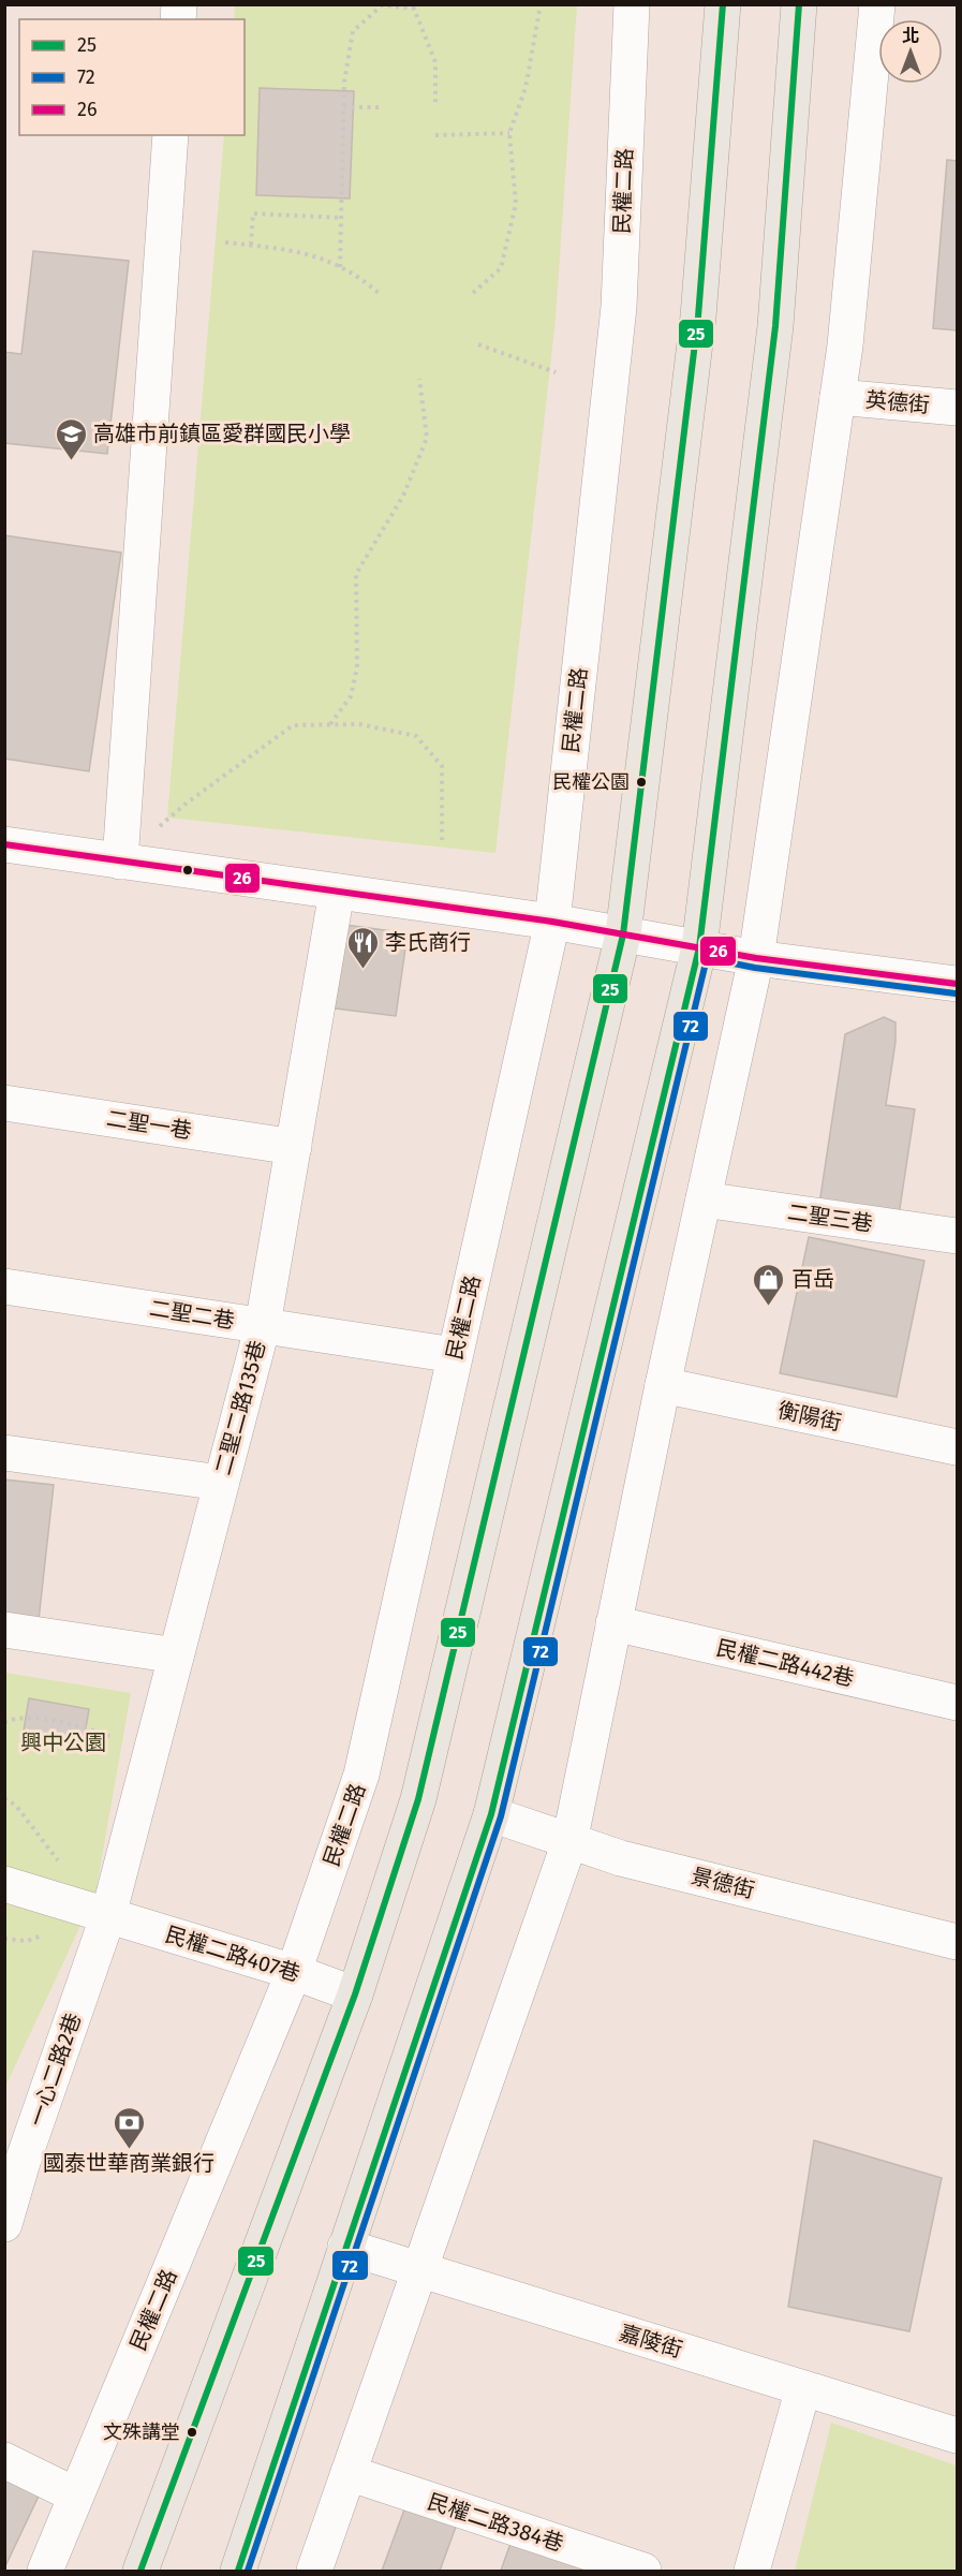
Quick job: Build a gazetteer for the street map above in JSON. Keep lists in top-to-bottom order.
{
  "streets": {
    "street": [
      "民權二路",
      "英德街",
      "二聖一巷",
      "二聖三巷",
      "二聖二巷",
      "二聖二路135巷",
      "衡陽街",
      "民權二路442巷",
      "景德街",
      "民權二路407巷",
      "一心二路2巷",
      "嘉陵街",
      "民權二路384巷"
    ]
  },
  "crossings": [
    ["民權二路", "二聖二巷"],
    ["民權二路", "民權二路407巷"],
    ["二聖一巷", "二聖二路135巷"],
    ["二聖二巷", "二聖二路135巷"],
    ["二聖二路135巷", "民權二路407巷"],
    ["二聖二路135巷", "一心二路2巷"],
    ["民權二路407巷", "一心二路2巷"]
  ],
  "parks": ["興中公園"],
  "places": {
    "school or university": ["高雄市前鎮區愛群國民小學"],
    "other": ["民權公園", "文殊講堂"],
    "restaurant": ["李氏商行"],
    "shop": ["百岳"],
    "bank": ["國泰世華商業銀行"]
  },
  "lines": ["transit line 25", "transit line 26", "transit line 72"],
  "legend": ["25", "72", "26"],
  "north": "top"
}
